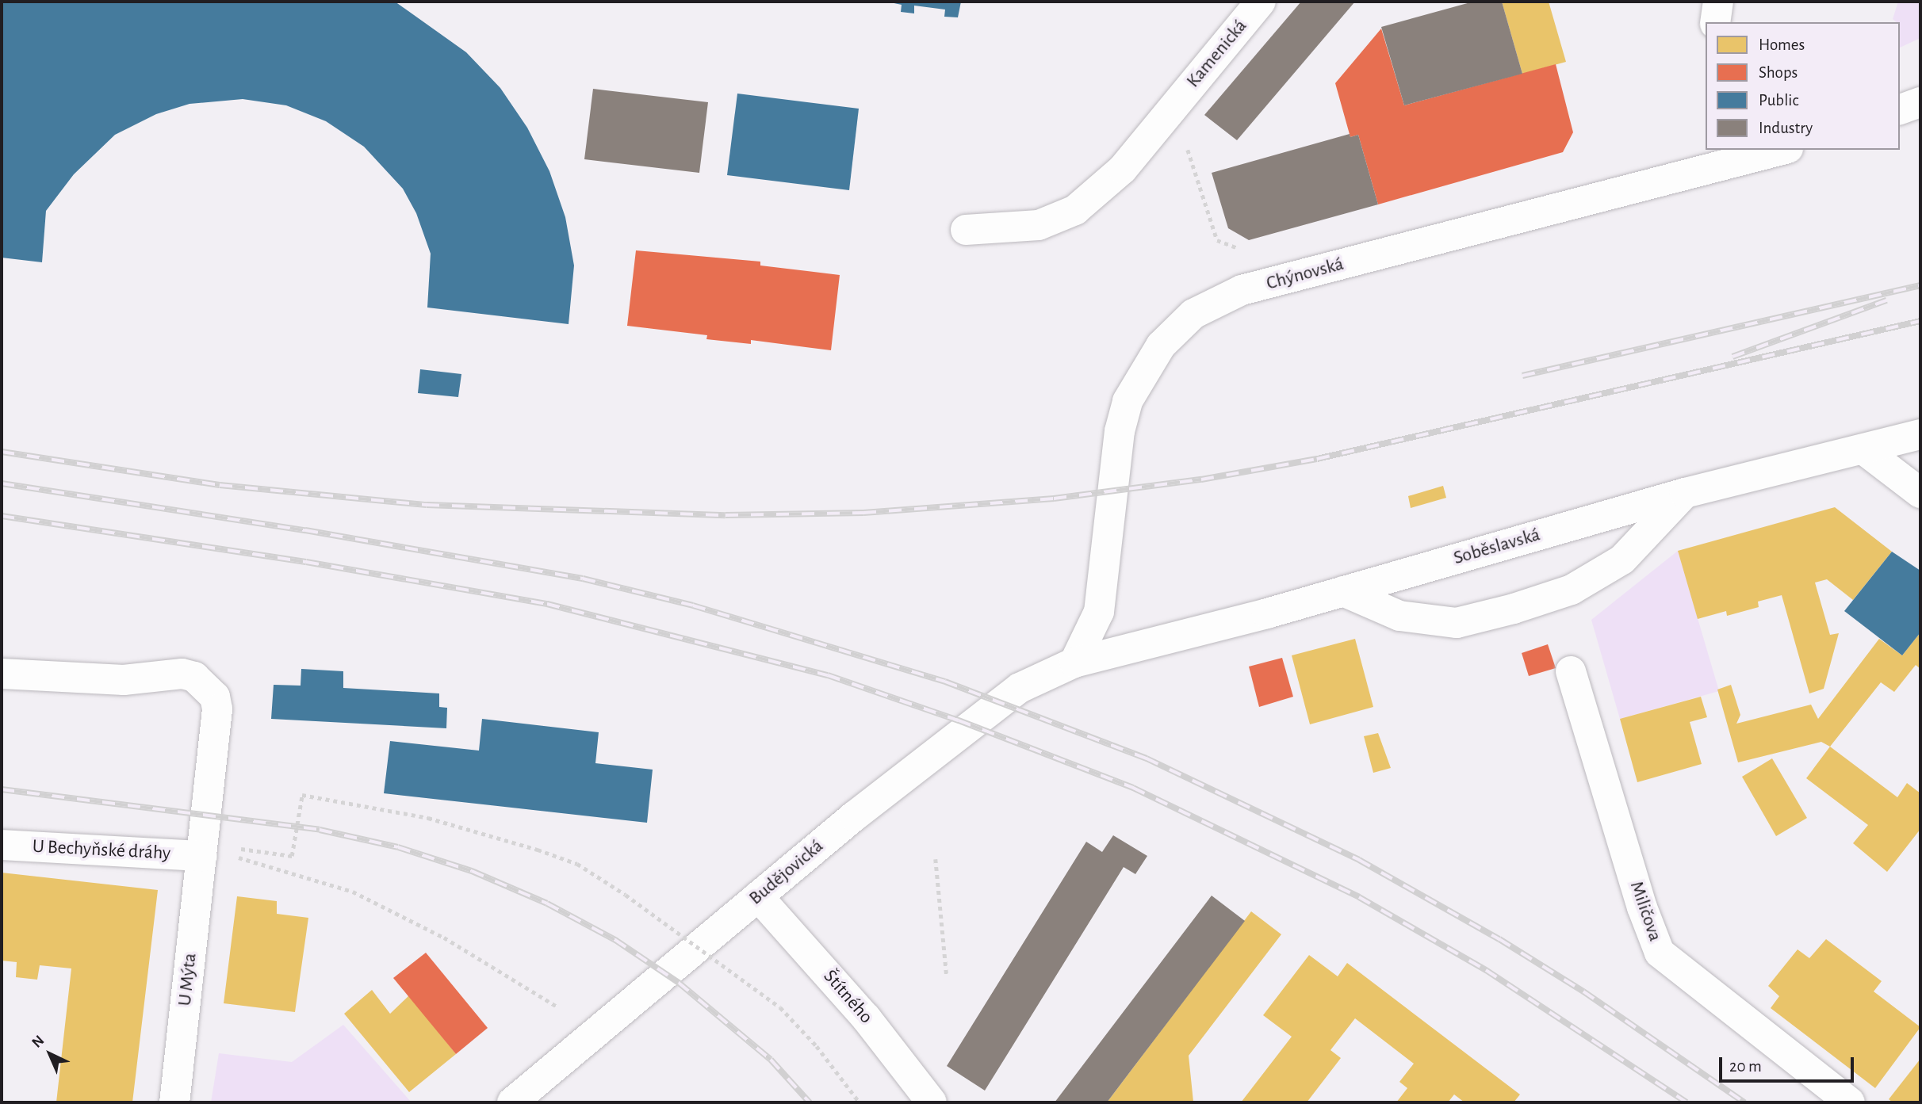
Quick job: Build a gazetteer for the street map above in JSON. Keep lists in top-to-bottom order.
{
  "streets": {
    "main road": [
      "Kamenická",
      "Chýnovská",
      "Soběslavská",
      "U Bechyňské dráhy",
      "Budějovická",
      "Miličova",
      "U Mýta",
      "Štítného"
    ]
  },
  "crossings": [
    ["Chýnovská", "Soběslavská"],
    ["Chýnovská", "Budějovická"],
    ["Soběslavská", "Budějovická"],
    ["U Bechyňské dráhy", "U Mýta"],
    ["Budějovická", "Štítného"]
  ],
  "legend": [
    "Homes",
    "Shops",
    "Public",
    "Industry"
  ],
  "scale_bar": "20 m",
  "north": "top left"
}
